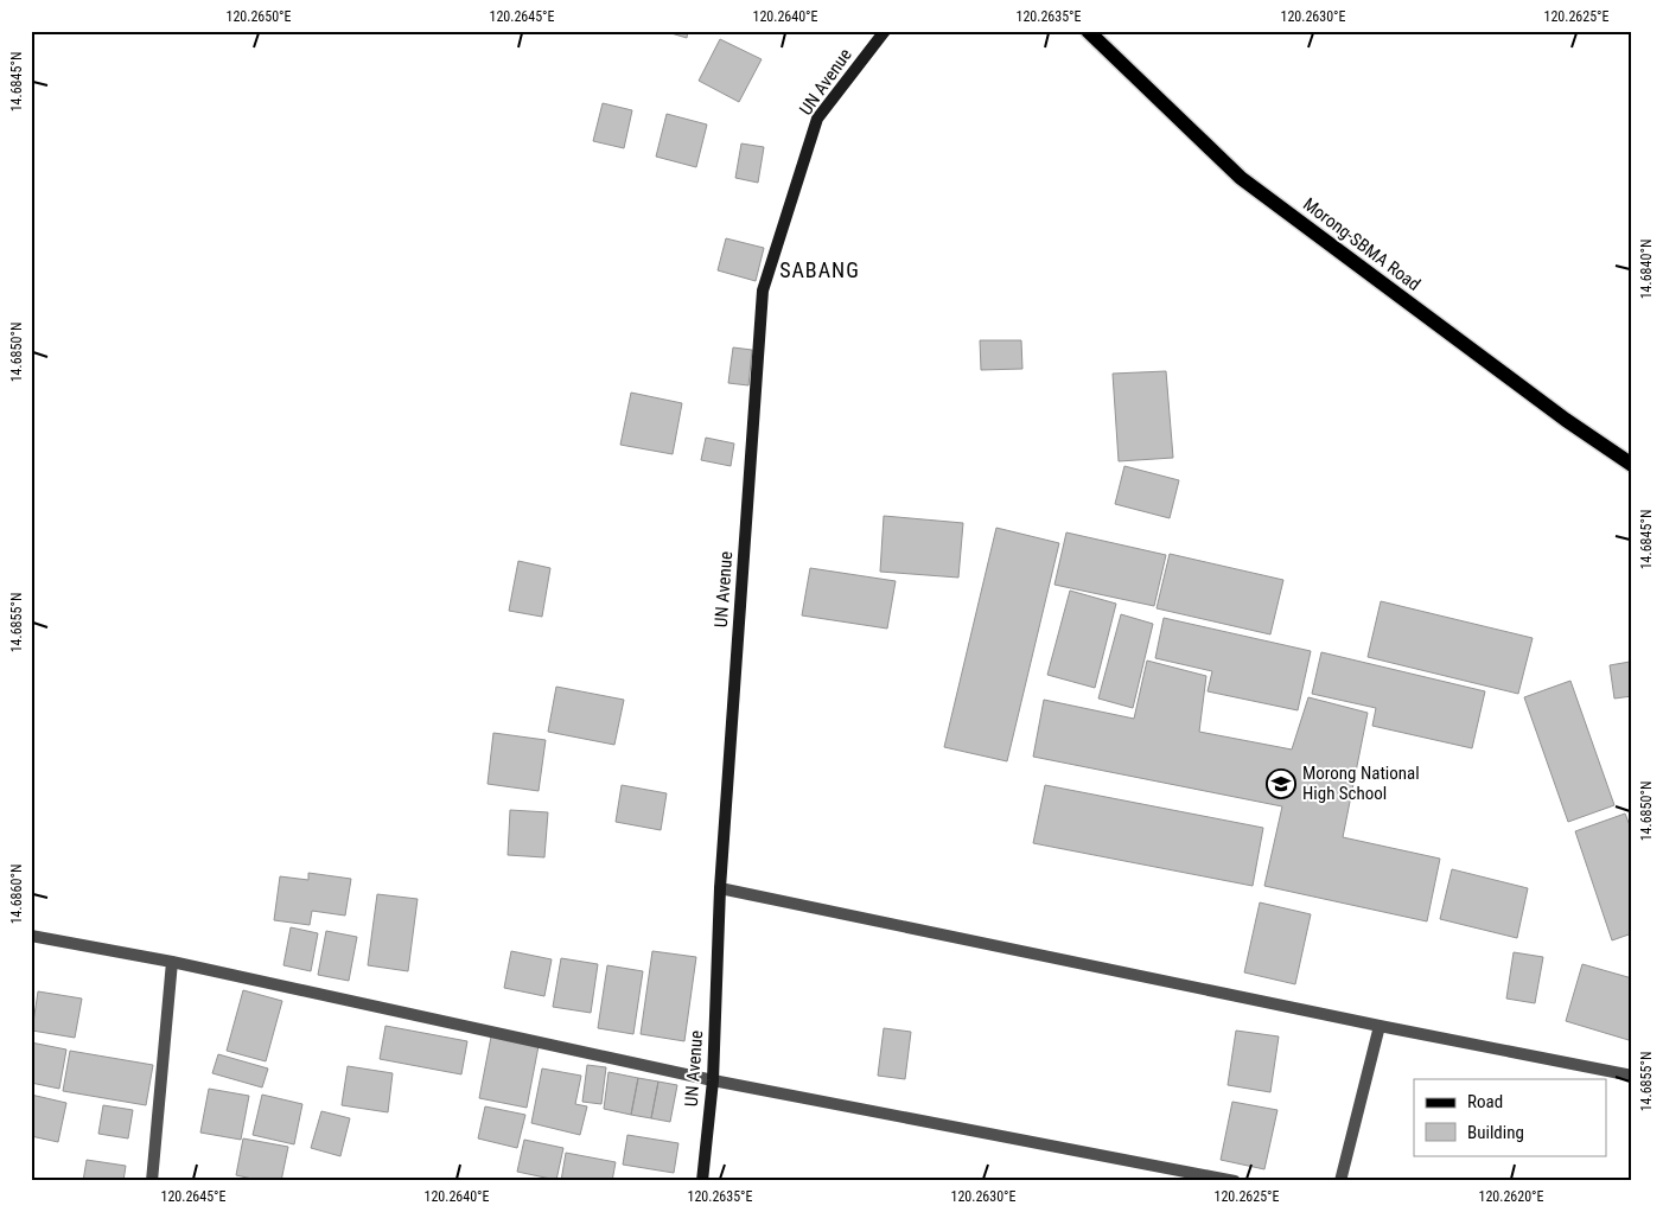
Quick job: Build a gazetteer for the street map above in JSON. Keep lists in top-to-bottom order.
{
  "streets": {
    "main road": ["UN Avenue", "Morong-SBMA Road"]
  },
  "districts": ["SABANG"],
  "places": {
    "school or university": ["Morong National High School"]
  },
  "legend": ["Road", "Building"],
  "coordinates": [
    "120.2650°E",
    "120.2645°E",
    "120.2640°E",
    "120.2635°E",
    "120.2630°E",
    "120.2625°E",
    "14.6845°N",
    "14.6840°N",
    "14.6850°N",
    "14.6855°N",
    "14.6860°N",
    "120.2620°E"
  ]
}
